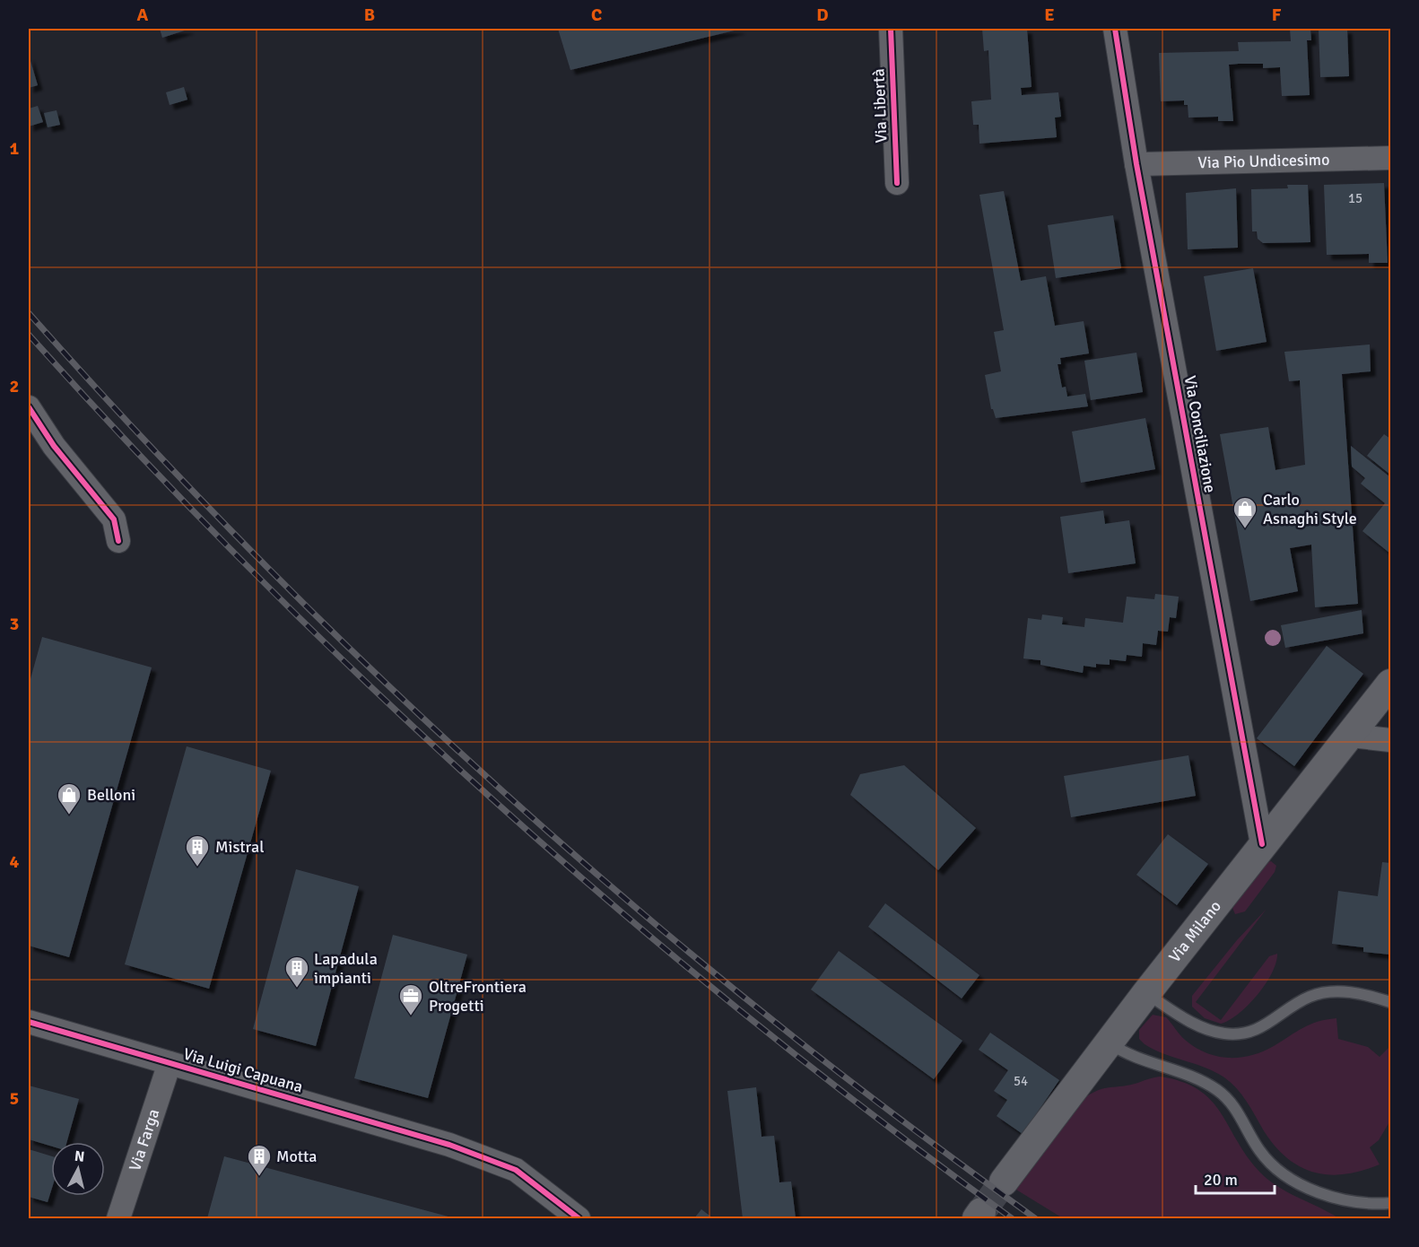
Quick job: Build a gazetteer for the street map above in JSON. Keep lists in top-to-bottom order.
{
  "streets": {
    "street": [
      "Via Libertà",
      "Via Pio Undicesimo",
      "Via Conciliazione",
      "Via Milano",
      "Via Luigi Capuana",
      "Via Farga"
    ]
  },
  "crossings": [
    ["Via Pio Undicesimo", "Via Conciliazione"],
    ["Via Conciliazione", "Via Milano"],
    ["Via Luigi Capuana", "Via Farga"]
  ],
  "places": {
    "shop": ["Carlo Asnaghi Style", "Belloni"],
    "building": ["Mistral", "Lapadula impianti", "Motta"],
    "office": ["OltreFrontiera Progetti"]
  },
  "house_numbers": ["15", "54"],
  "scale_bar": "20 m",
  "north": "top",
  "grid": {
    "columns": [
      "A",
      "B",
      "C",
      "D",
      "E",
      "F"
    ],
    "rows": [
      "1",
      "2",
      "3",
      "4",
      "5"
    ]
  }
}
